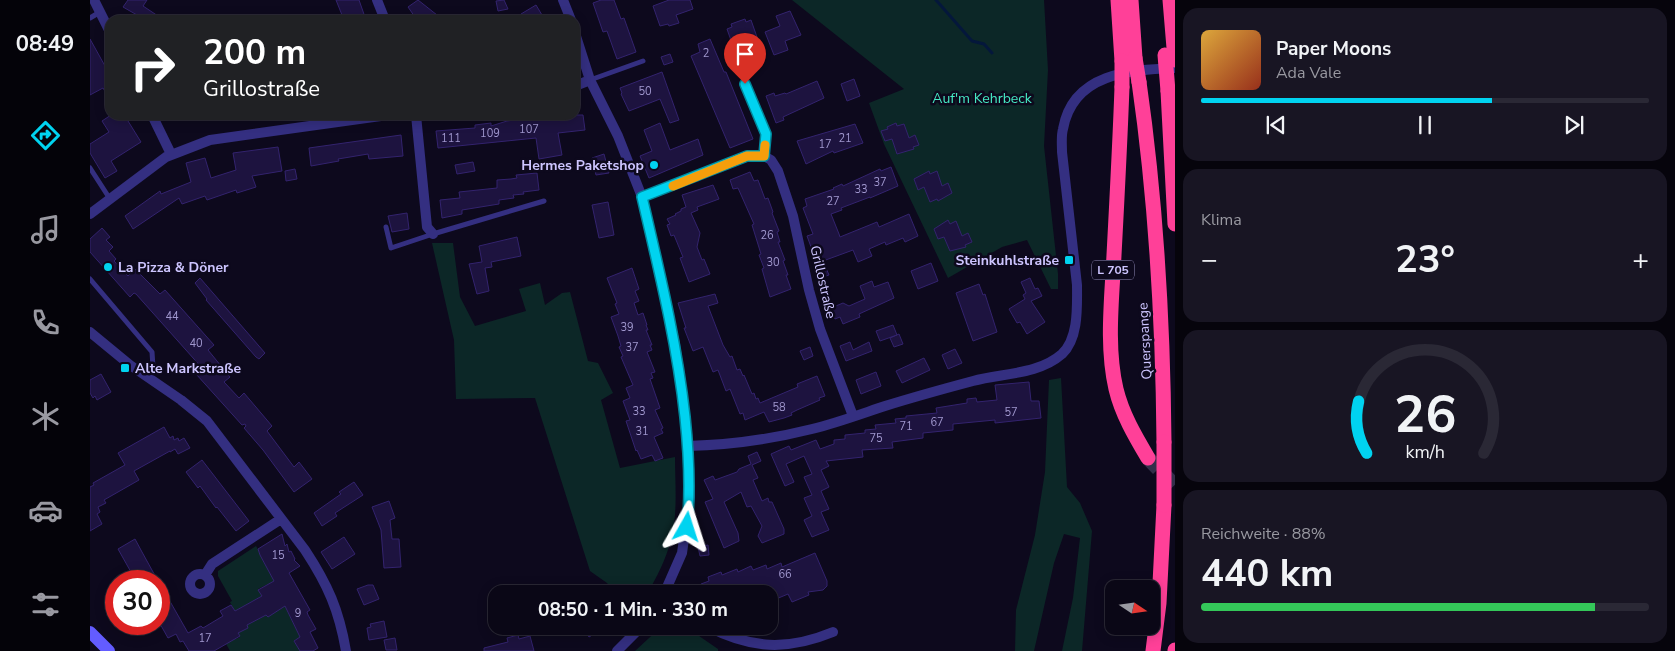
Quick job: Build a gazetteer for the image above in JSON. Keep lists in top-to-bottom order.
{
  "streets": {
    "highway": ["L 705", "Querspange"],
    "street": ["Grillostraße"]
  },
  "crossings": [
    ["L 705", "Querspange"]
  ],
  "parks": ["Auf'm Kehrbeck"],
  "places": {
    "other": ["Hermes Paketshop", "La Pizza & Döner"],
    "transit": ["Steinkuhlstraße", "Alte Markstraße"]
  },
  "house_numbers": [
    "2",
    "50",
    "107",
    "109",
    "111",
    "21",
    "17",
    "37",
    "33",
    "27",
    "26",
    "30",
    "44",
    "39",
    "40",
    "37",
    "58",
    "33",
    "57",
    "67",
    "71",
    "31",
    "75",
    "15",
    "66",
    "9",
    "17"
  ],
  "north": "right",
  "page": {
    "tabs": "08:49",
    "turn": ["200 m", "Grillostraße"],
    "song": ["Paper Moons", "Ada Vale"],
    "tile": [
      "Klima",
      ["Reichweite · 88%", "440 km"]
    ],
    "heat": ["−", "23°", "+"],
    "limit": "30",
    "trip": "08:50 · 1 Min. · 330 m",
    "gauge": ["26", "km/h"]
  }
}
